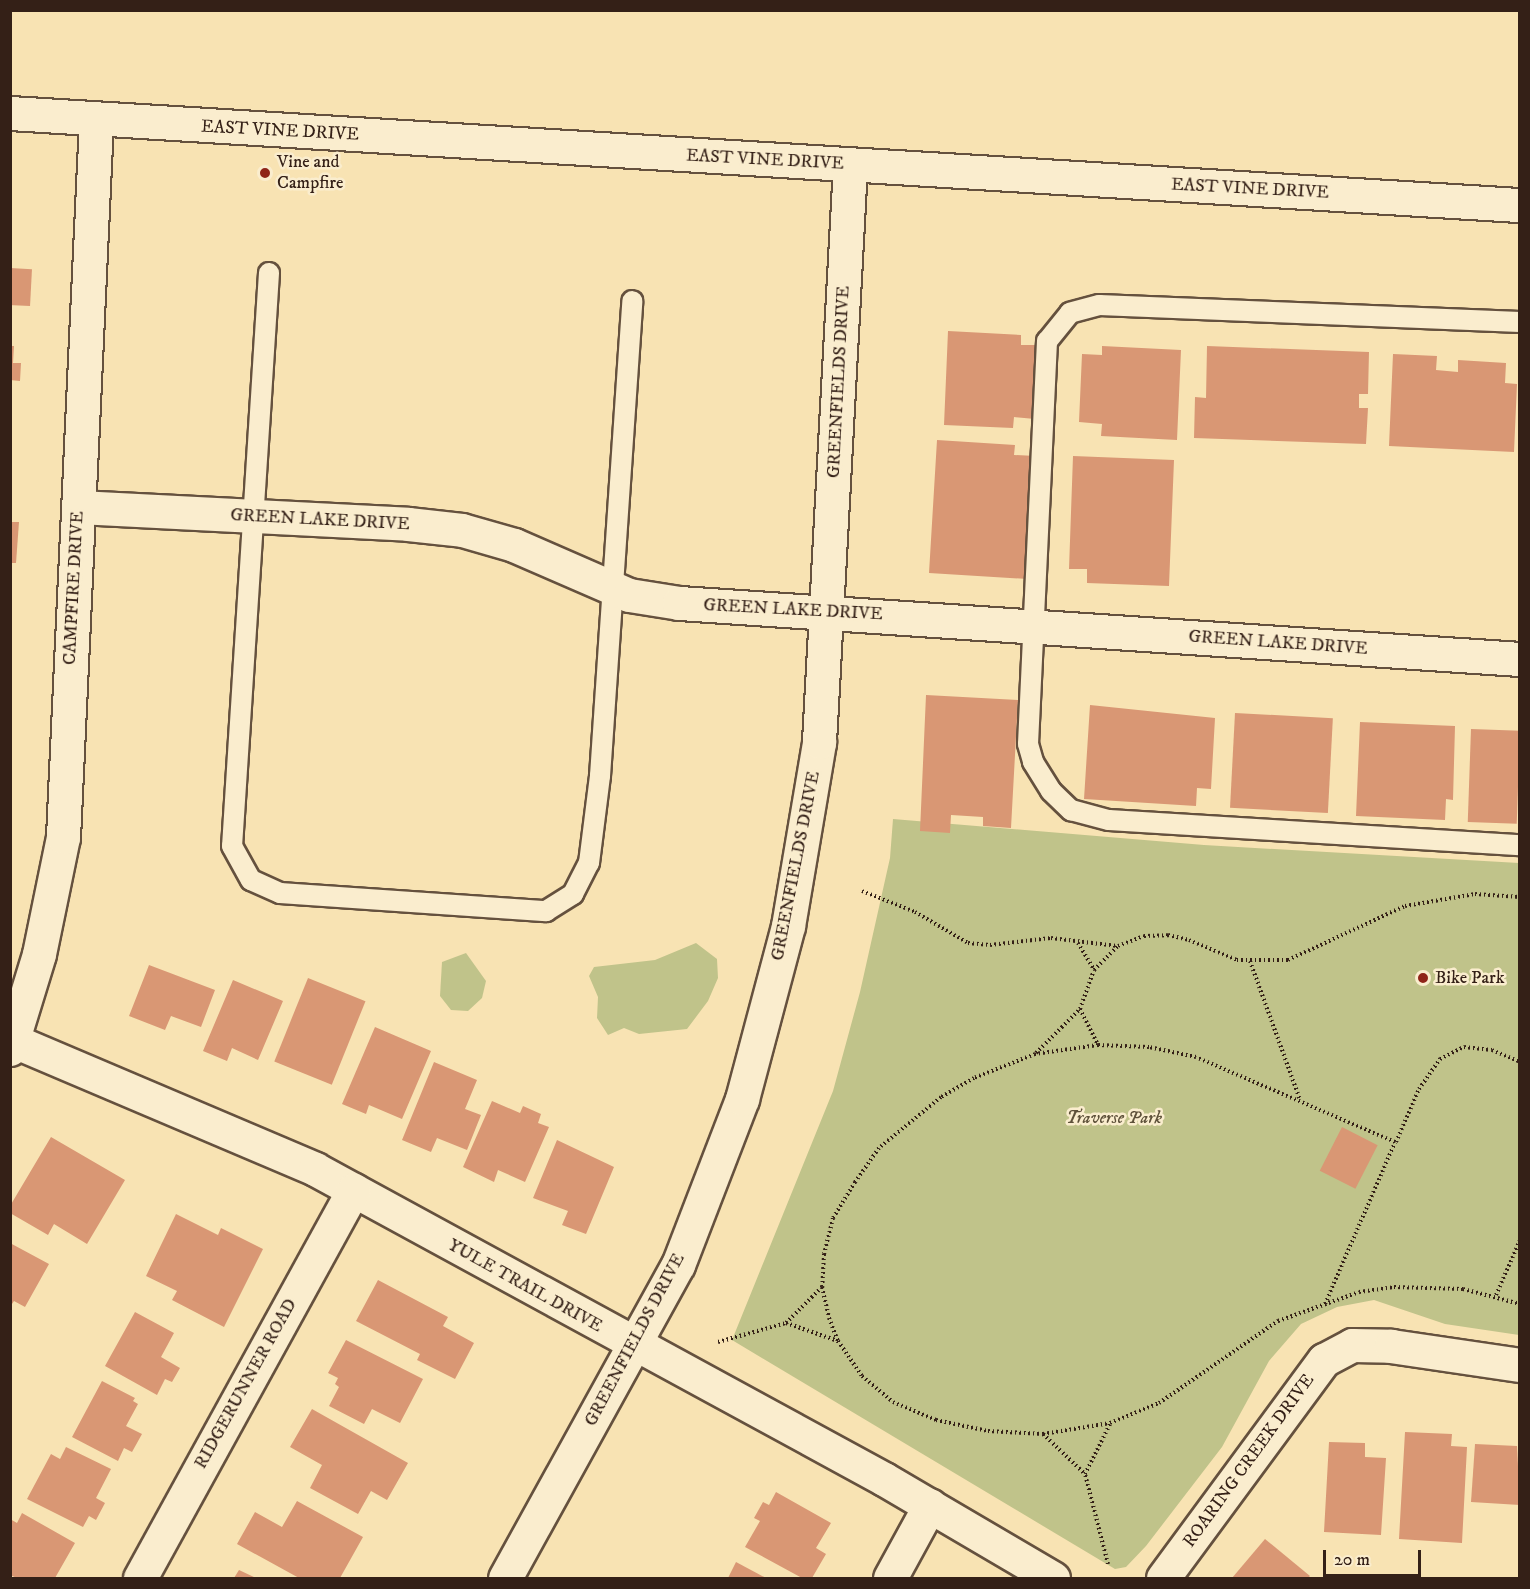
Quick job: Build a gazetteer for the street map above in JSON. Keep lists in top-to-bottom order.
{
  "streets": {
    "street": [
      "EAST VINE DRIVE",
      "GREENFIELDS DRIVE",
      "GREEN LAKE DRIVE",
      "CAMPFIRE DRIVE",
      "YULE TRAIL DRIVE",
      "RIDGERUNNER ROAD",
      "ROARING CREEK DRIVE"
    ]
  },
  "crossings": [
    ["EAST VINE DRIVE", "GREENFIELDS DRIVE"],
    ["EAST VINE DRIVE", "CAMPFIRE DRIVE"],
    ["GREENFIELDS DRIVE", "GREEN LAKE DRIVE"],
    ["GREENFIELDS DRIVE", "YULE TRAIL DRIVE"],
    ["GREEN LAKE DRIVE", "CAMPFIRE DRIVE"],
    ["CAMPFIRE DRIVE", "YULE TRAIL DRIVE"],
    ["YULE TRAIL DRIVE", "RIDGERUNNER ROAD"]
  ],
  "parks": ["Traverse Park"],
  "places": ["Vine and Campfire", "Bike Park"],
  "scale_bar": "20 m"
}
